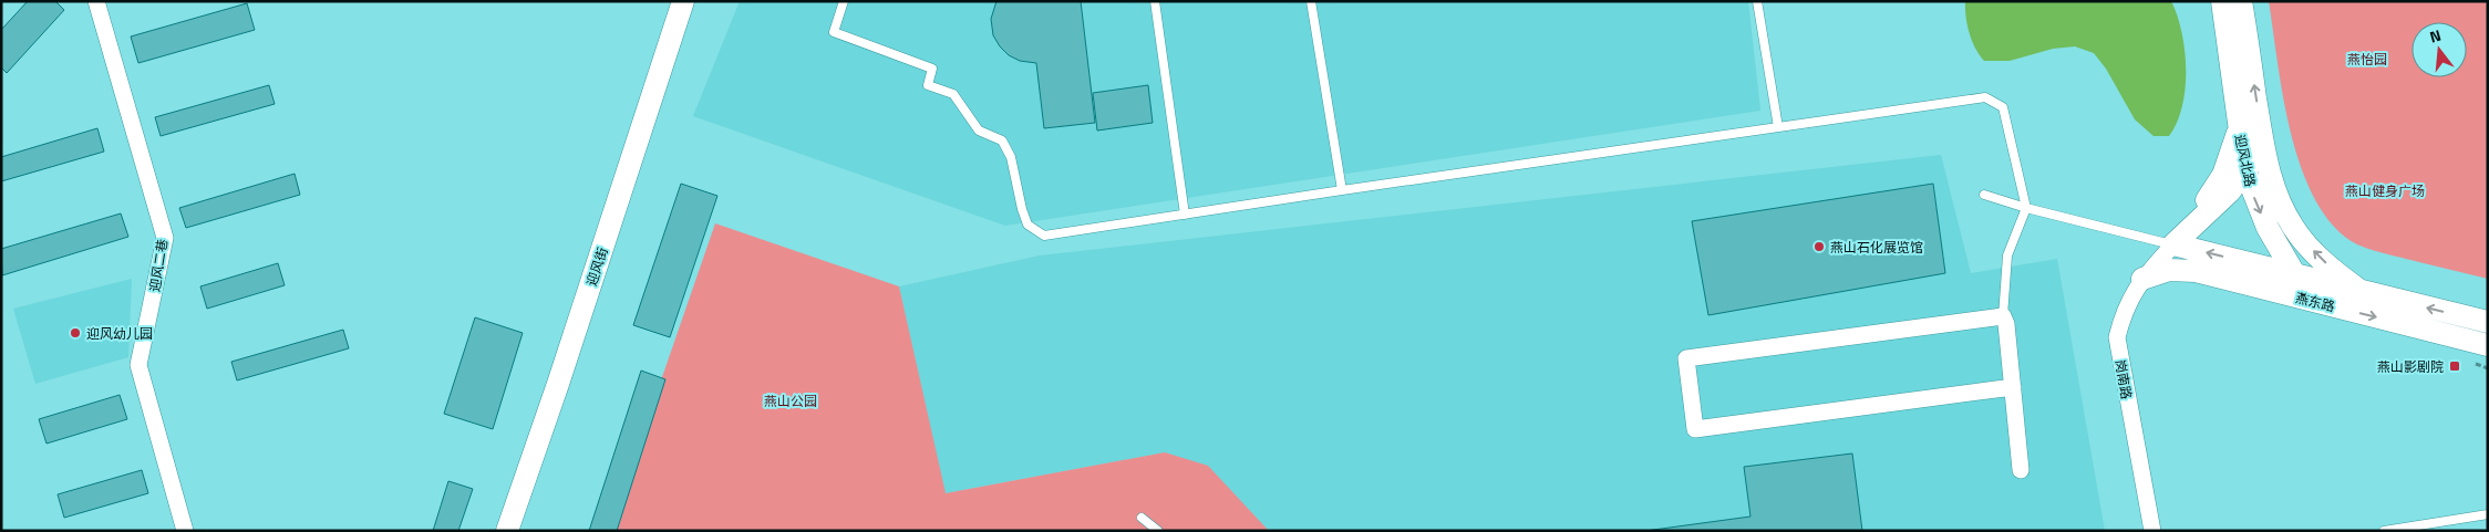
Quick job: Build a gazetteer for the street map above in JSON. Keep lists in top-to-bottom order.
{
  "streets": {
    "street": [
      "迎风北路",
      "迎风二巷",
      "迎风街",
      "燕东路",
      "岗南路"
    ]
  },
  "crossings": [
    ["迎风北路", "燕东路"],
    ["燕东路", "岗南路"]
  ],
  "parks": ["燕怡园", "燕山健身广场", "燕山公园"],
  "places": {
    "other": ["燕山石化展览馆", "迎风幼儿园"],
    "transit": ["燕山影剧院"]
  },
  "north": "top"
}
